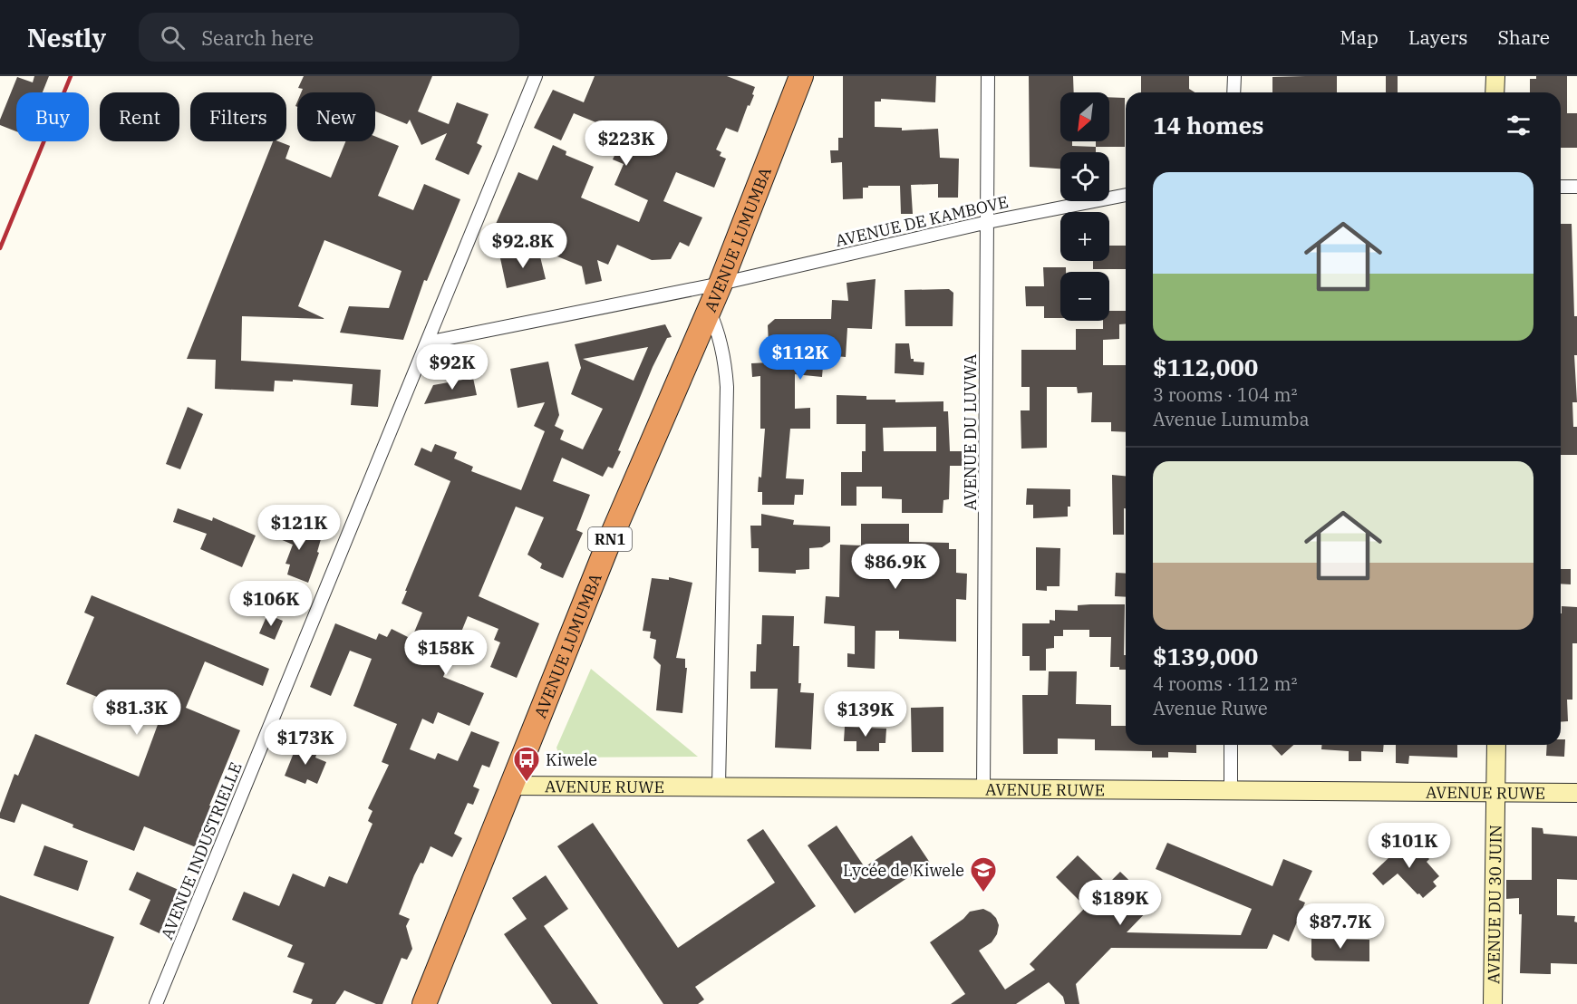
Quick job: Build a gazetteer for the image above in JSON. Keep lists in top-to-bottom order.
{
  "streets": {
    "highway": ["AVENUE LUMUMBA", "RN1"],
    "street": [
      "AVENUE DE KAMBOVE",
      "AVENUE DU LUVWA",
      "AVENUE RUWE",
      "AVENUE INDUSTRIELLE",
      "AVENUE DU 30 JUIN"
    ]
  },
  "crossings": [
    ["AVENUE DE KAMBOVE", "AVENUE LUMUMBA"],
    ["AVENUE DE KAMBOVE", "AVENUE DU LUVWA"],
    ["AVENUE DE KAMBOVE", "AVENUE INDUSTRIELLE"],
    ["AVENUE LUMUMBA", "AVENUE RUWE"],
    ["AVENUE DU LUVWA", "AVENUE RUWE"],
    ["AVENUE RUWE", "AVENUE DU 30 JUIN"]
  ],
  "places": {
    "bus stop": ["Kiwele"],
    "school or university": ["Lycée de Kiwele"]
  },
  "north": "bottom left",
  "page": {
    "header": "Nestly",
    "search": "Search here",
    "nav": ["Map", "Layers", "Share"],
    "map_buttons": ["+", "−"],
    "chip": [
      "Buy",
      "Rent",
      "Filters",
      "New"
    ],
    "heading": "14 homes",
    "price": [
      "$223K",
      "$92.8K",
      "$112K",
      "$92K",
      "$121K",
      "$86.9K",
      "$106K",
      "$158K",
      "$81.3K",
      "$139K",
      "$173K",
      "$101K",
      "$189K",
      "$87.7K"
    ],
    "list": [
      {
        "name": "$112,000",
        "note": "3 rooms · 104 m² · Avenue Lumumba"
      },
      {
        "name": "$139,000",
        "note": "4 rooms · 112 m² · Avenue Ruwe"
      }
    ]
  }
}
